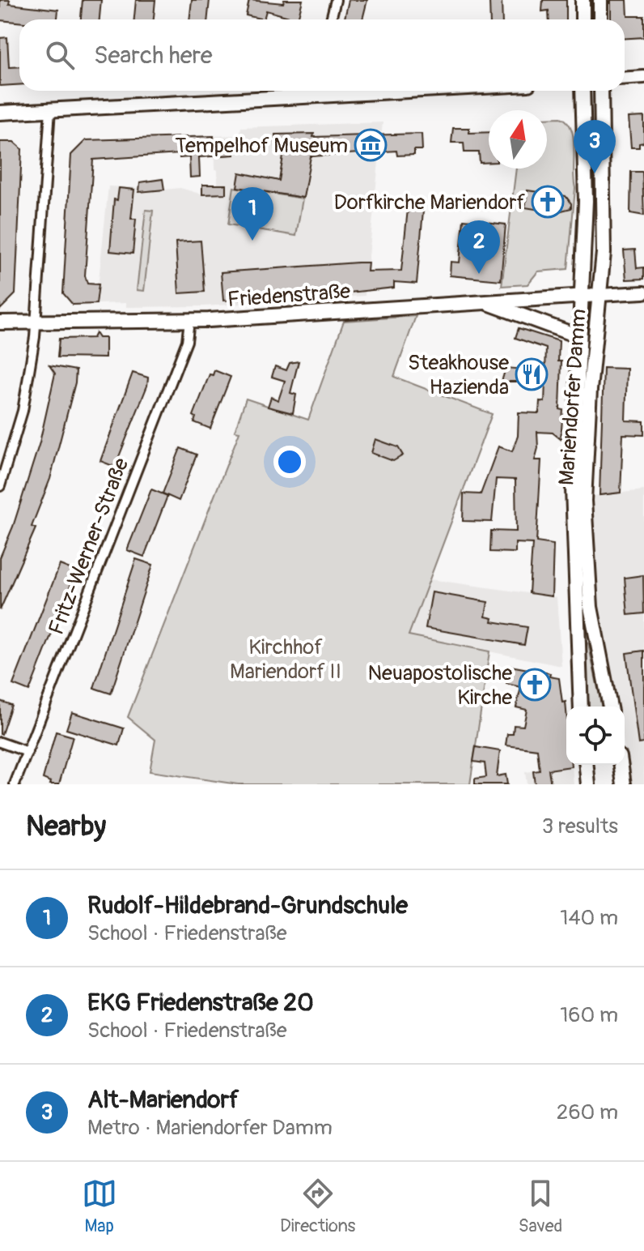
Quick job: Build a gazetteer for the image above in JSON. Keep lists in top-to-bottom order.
{
  "streets": {
    "main road": ["Friedenstraße", "Mariendorfer Damm"],
    "street": ["Fritz-Werner-Straße"]
  },
  "crossings": [
    ["Friedenstraße", "Mariendorfer Damm"],
    ["Friedenstraße", "Fritz-Werner-Straße"]
  ],
  "parks": ["Kirchhof Mariendorf II"],
  "places": {
    "museum": ["Tempelhof Museum"],
    "church": ["Dorfkirche Mariendorf", "Neuapostolische Kirche"],
    "restaurant": ["Steakhouse Hazienda"]
  },
  "north": "top",
  "page": {
    "search": "Search here",
    "pins": ["3", "1", "2"],
    "heading": ["Nearby", "3 results"],
    "list": [
      {
        "mark": "1",
        "name": "Rudolf-Hildebrand-Grundschule",
        "note": "School · Friedenstraße",
        "value": "140 m"
      },
      {
        "mark": "2",
        "name": "EKG Friedenstraße 20",
        "note": "School · Friedenstraße",
        "value": "160 m"
      },
      {
        "mark": "3",
        "name": "Alt-Mariendorf",
        "note": "Metro · Mariendorfer Damm",
        "value": "260 m"
      }
    ],
    "nav": ["Map", "Directions", "Saved"]
  }
}
